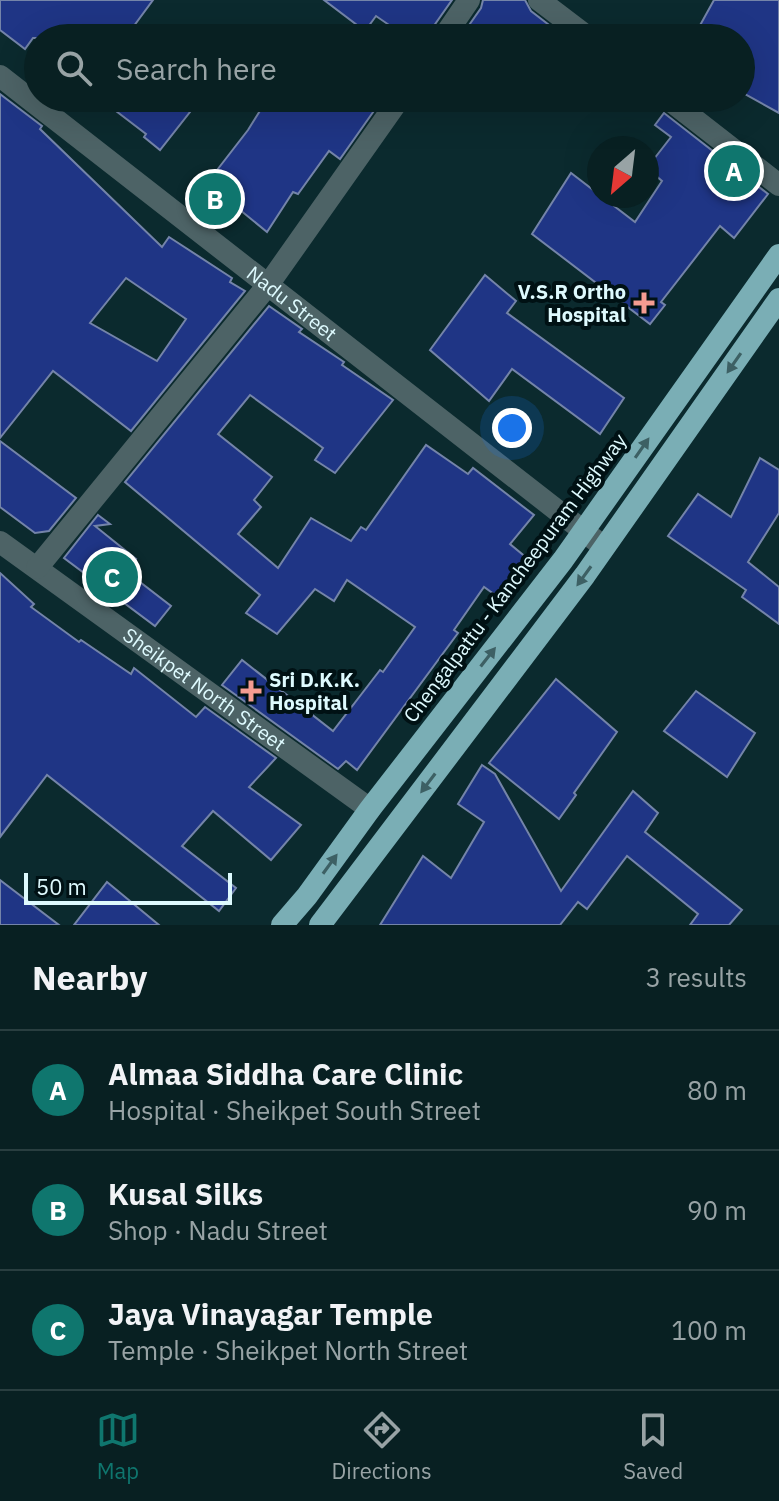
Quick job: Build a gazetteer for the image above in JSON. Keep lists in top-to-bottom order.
{
  "streets": {
    "highway": ["Chengalpattu - Kancheepuram Highway"],
    "street": ["Nadu Street", "Sheikpet North Street"]
  },
  "crossings": [
    ["Nadu Street", "Chengalpattu - Kancheepuram Highway"],
    ["Chengalpattu - Kancheepuram Highway", "Sheikpet North Street"]
  ],
  "places": {
    "health": ["V.S.R Ortho Hospital", "Sri D.K.K. Hospital"]
  },
  "scale_bar": "50 m",
  "north": "bottom left",
  "page": {
    "search": "Search here",
    "pins": ["A", "B", "C"],
    "scale": "50 m",
    "heading": ["Nearby", "3 results"],
    "list": [
      {
        "mark": "A",
        "name": "Almaa Siddha Care Clinic",
        "note": "Hospital · Sheikpet South Street",
        "value": "80 m"
      },
      {
        "mark": "B",
        "name": "Kusal Silks",
        "note": "Shop · Nadu Street",
        "value": "90 m"
      },
      {
        "mark": "C",
        "name": "Jaya Vinayagar Temple",
        "note": "Temple · Sheikpet North Street",
        "value": "100 m"
      }
    ],
    "nav": ["Map", "Directions", "Saved"]
  }
}
